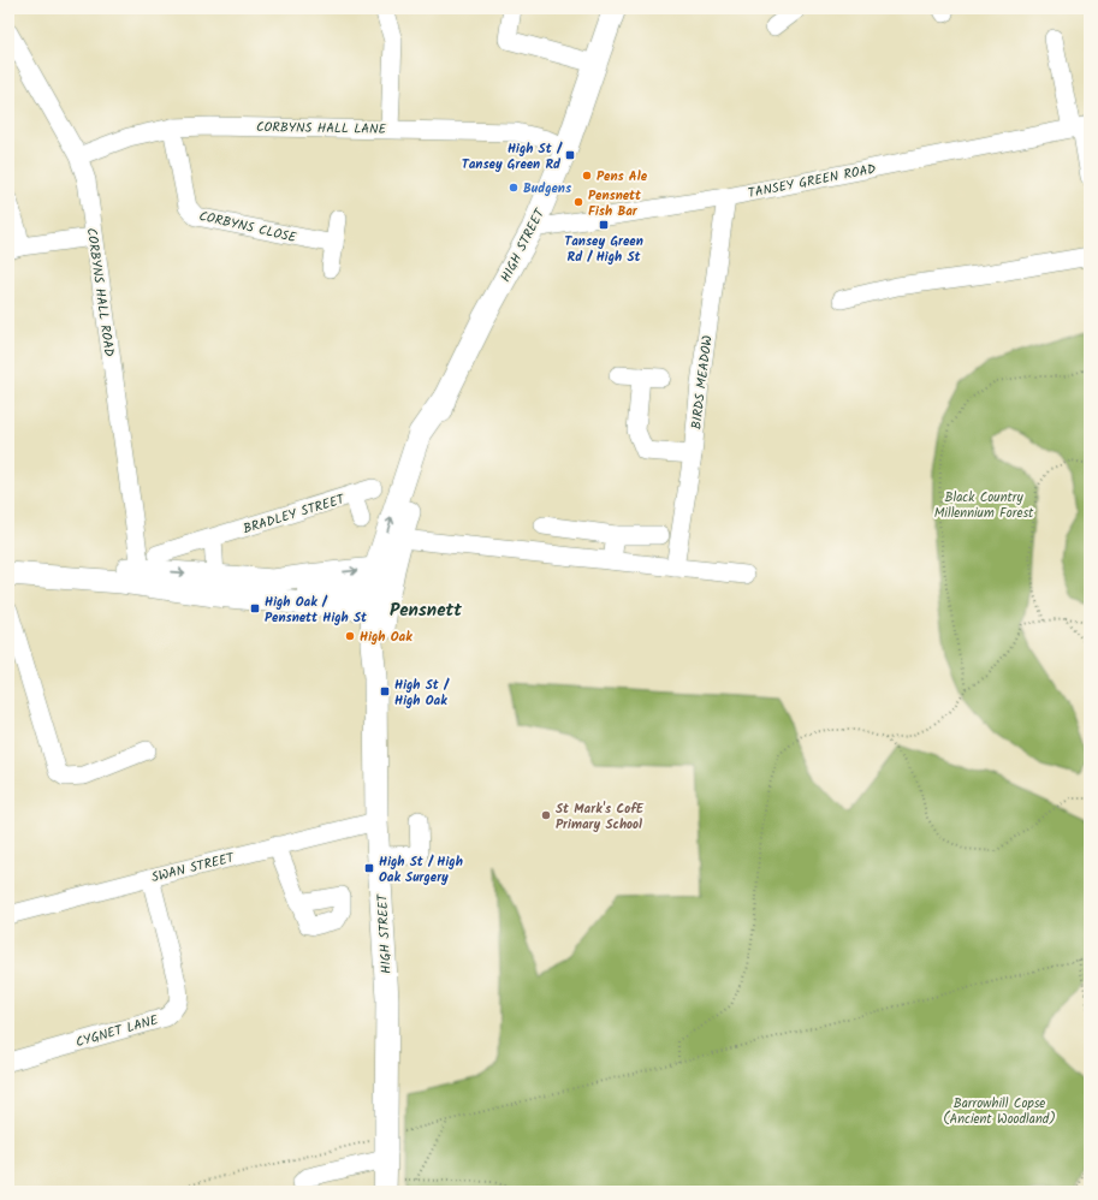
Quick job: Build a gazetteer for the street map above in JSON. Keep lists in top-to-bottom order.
{
  "streets": {
    "main road": ["HIGH STREET"],
    "street": [
      "CORBYNS HALL LANE",
      "TANSEY GREEN ROAD",
      "CORBYNS CLOSE",
      "CORBYNS HALL ROAD",
      "BIRDS MEADOW",
      "BRADLEY STREET",
      "SWAN STREET",
      "CYGNET LANE"
    ]
  },
  "crossings": [
    ["CORBYNS HALL LANE", "CORBYNS CLOSE"],
    ["CORBYNS HALL LANE", "HIGH STREET"],
    ["CORBYNS HALL LANE", "CORBYNS HALL ROAD"],
    ["TANSEY GREEN ROAD", "HIGH STREET"],
    ["TANSEY GREEN ROAD", "BIRDS MEADOW"],
    ["HIGH STREET", "SWAN STREET"],
    ["SWAN STREET", "CYGNET LANE"]
  ],
  "districts": ["Pensnett"],
  "parks": ["Black Country Millennium Forest", "Barrowhill Copse (Ancient Woodland)"],
  "places": {
    "transit": [
      "High St / Tansey Green Rd",
      "Tansey Green Rd / High St",
      "High Oak / Pensnett High St",
      "High St / High Oak",
      "High St / High Oak Surgery"
    ],
    "other": [
      "Pens Ale",
      "Budgens",
      "Pensnett Fish Bar",
      "High Oak",
      "St Mark's CofE Primary School"
    ]
  }
}
